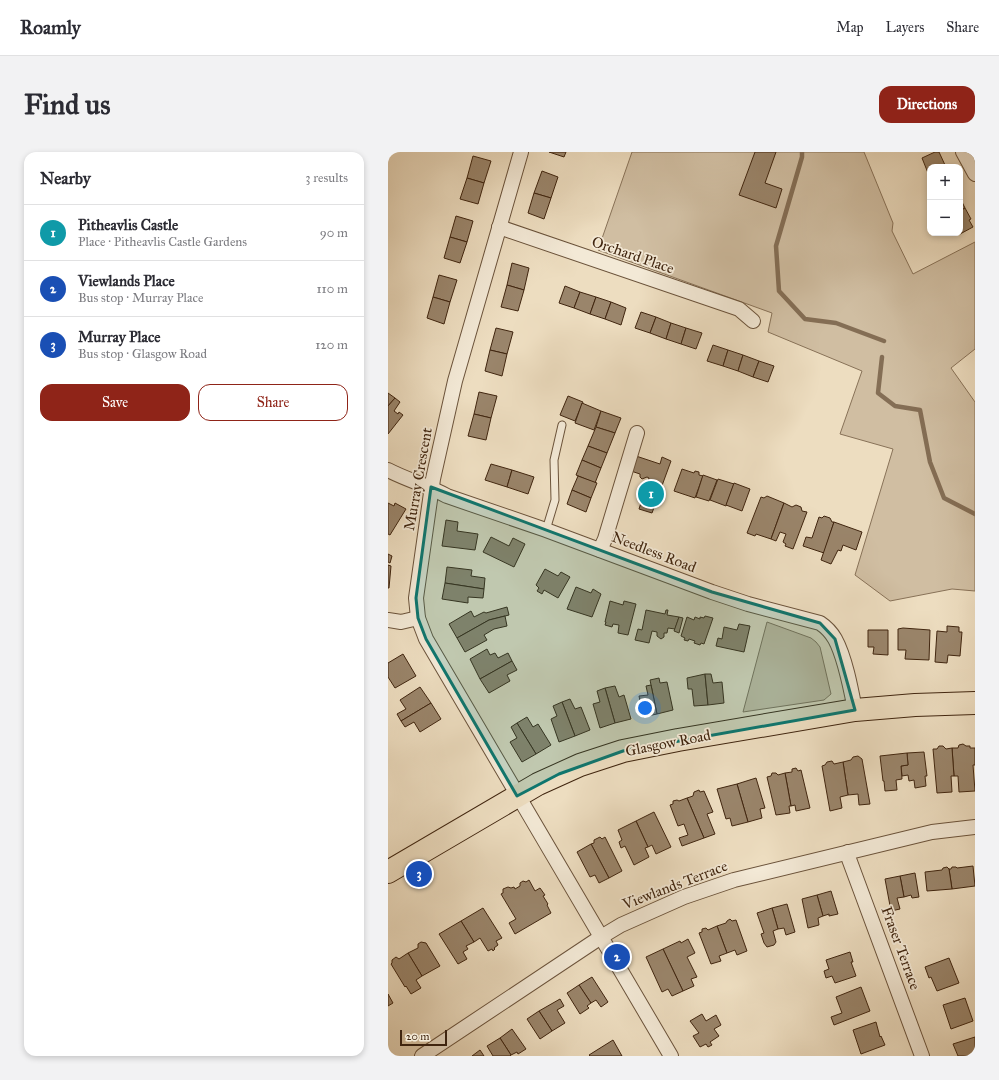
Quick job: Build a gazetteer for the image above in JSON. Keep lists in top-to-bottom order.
{
  "streets": {
    "main road": ["Glasgow Road"],
    "street": [
      "Orchard Place",
      "Murray Crescent",
      "Needless Road",
      "Viewlands Terrace",
      "Fraser Terrace"
    ]
  },
  "crossings": [
    ["Orchard Place", "Murray Crescent"],
    ["Murray Crescent", "Needless Road"],
    ["Murray Crescent", "Glasgow Road"],
    ["Murray Crescent", "Viewlands Terrace"],
    ["Needless Road", "Glasgow Road"],
    ["Viewlands Terrace", "Fraser Terrace"]
  ],
  "scale_bar": "20 m",
  "page": {
    "header": "Roamly",
    "nav": ["Map", "Layers", "Share"],
    "buttons": [
      "Directions",
      ["Save", "Share"]
    ],
    "title": "Find us",
    "heading": ["Nearby", "3 results"],
    "map_buttons": ["+", "−"],
    "list": [
      {
        "mark": "1",
        "name": "Pitheavlis Castle",
        "note": "Place · Pitheavlis Castle Gardens",
        "value": "90 m"
      },
      {
        "mark": "2",
        "name": "Viewlands Place",
        "note": "Bus stop · Murray Place",
        "value": "110 m"
      },
      {
        "mark": "3",
        "name": "Murray Place",
        "note": "Bus stop · Glasgow Road",
        "value": "120 m"
      }
    ],
    "pins": ["1", "3", "2"],
    "scale": "20 m"
  }
}
